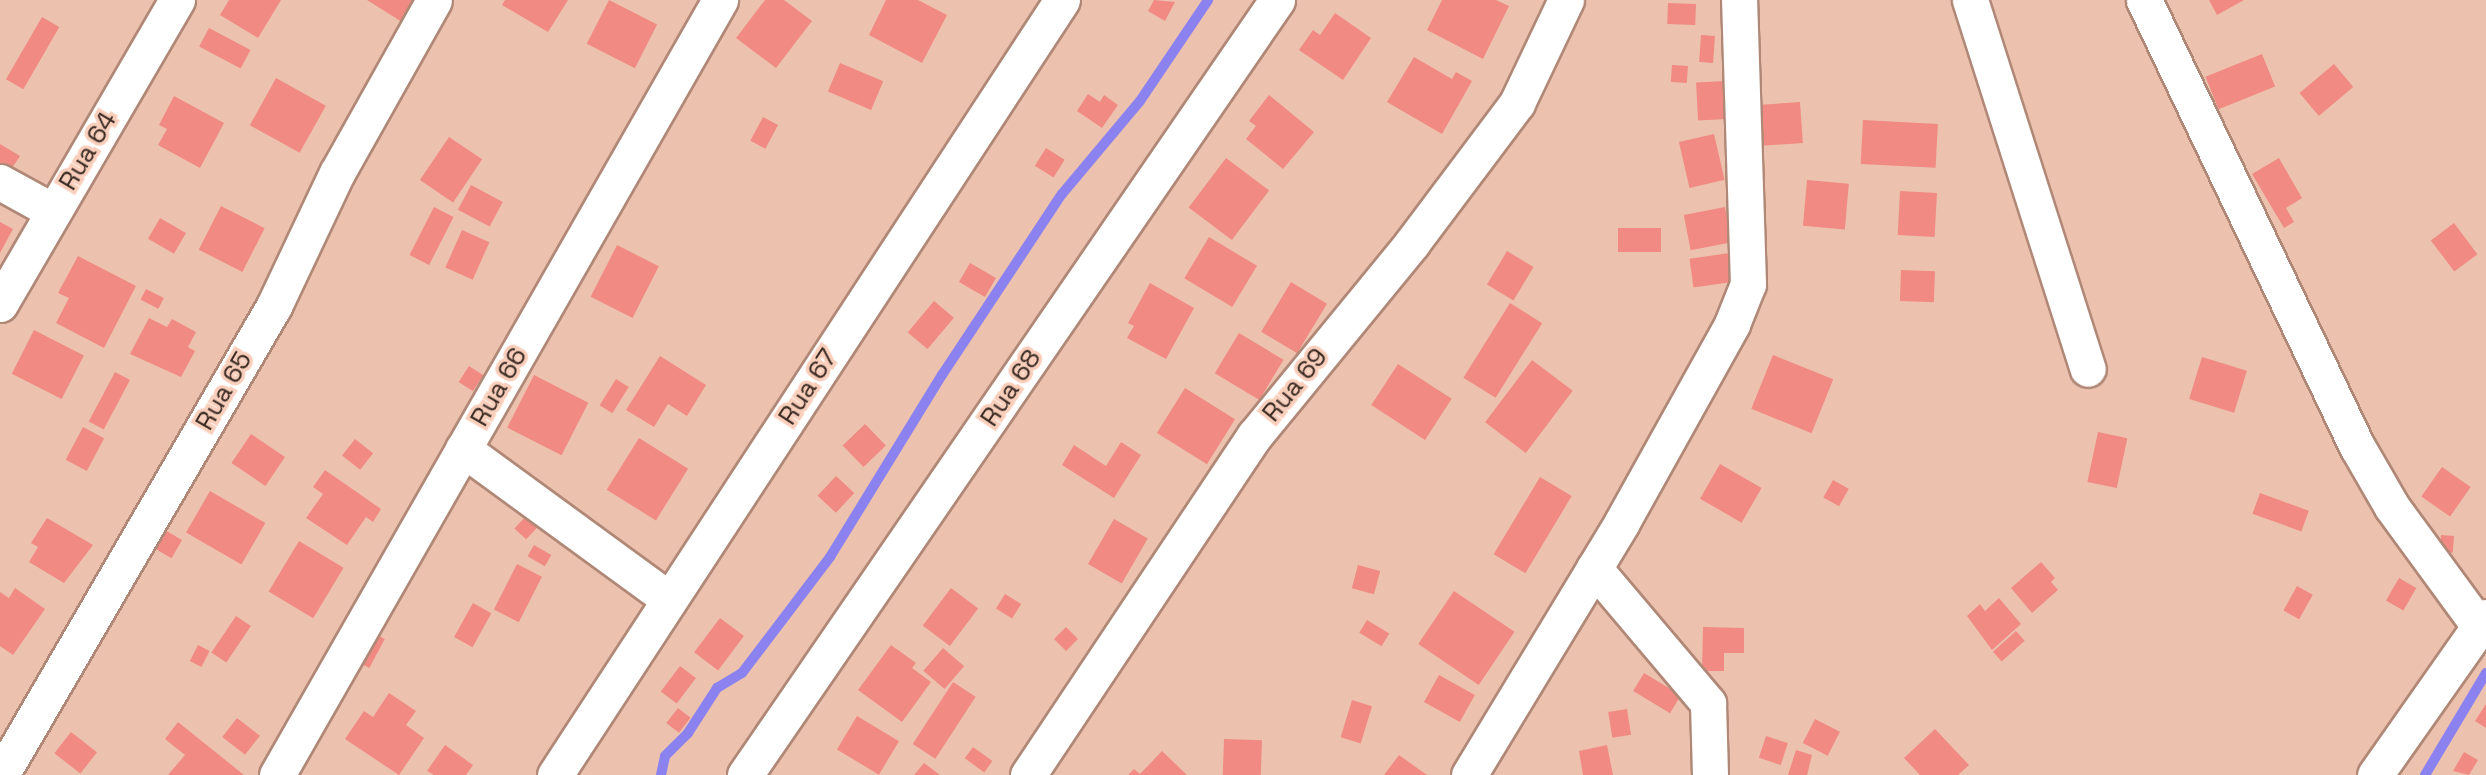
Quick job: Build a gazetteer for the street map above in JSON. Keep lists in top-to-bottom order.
{
  "streets": {
    "street": [
      "Rua 64",
      "Rua 69",
      "Rua 66",
      "Rua 67",
      "Rua 68",
      "Rua 65"
    ]
  }
}
